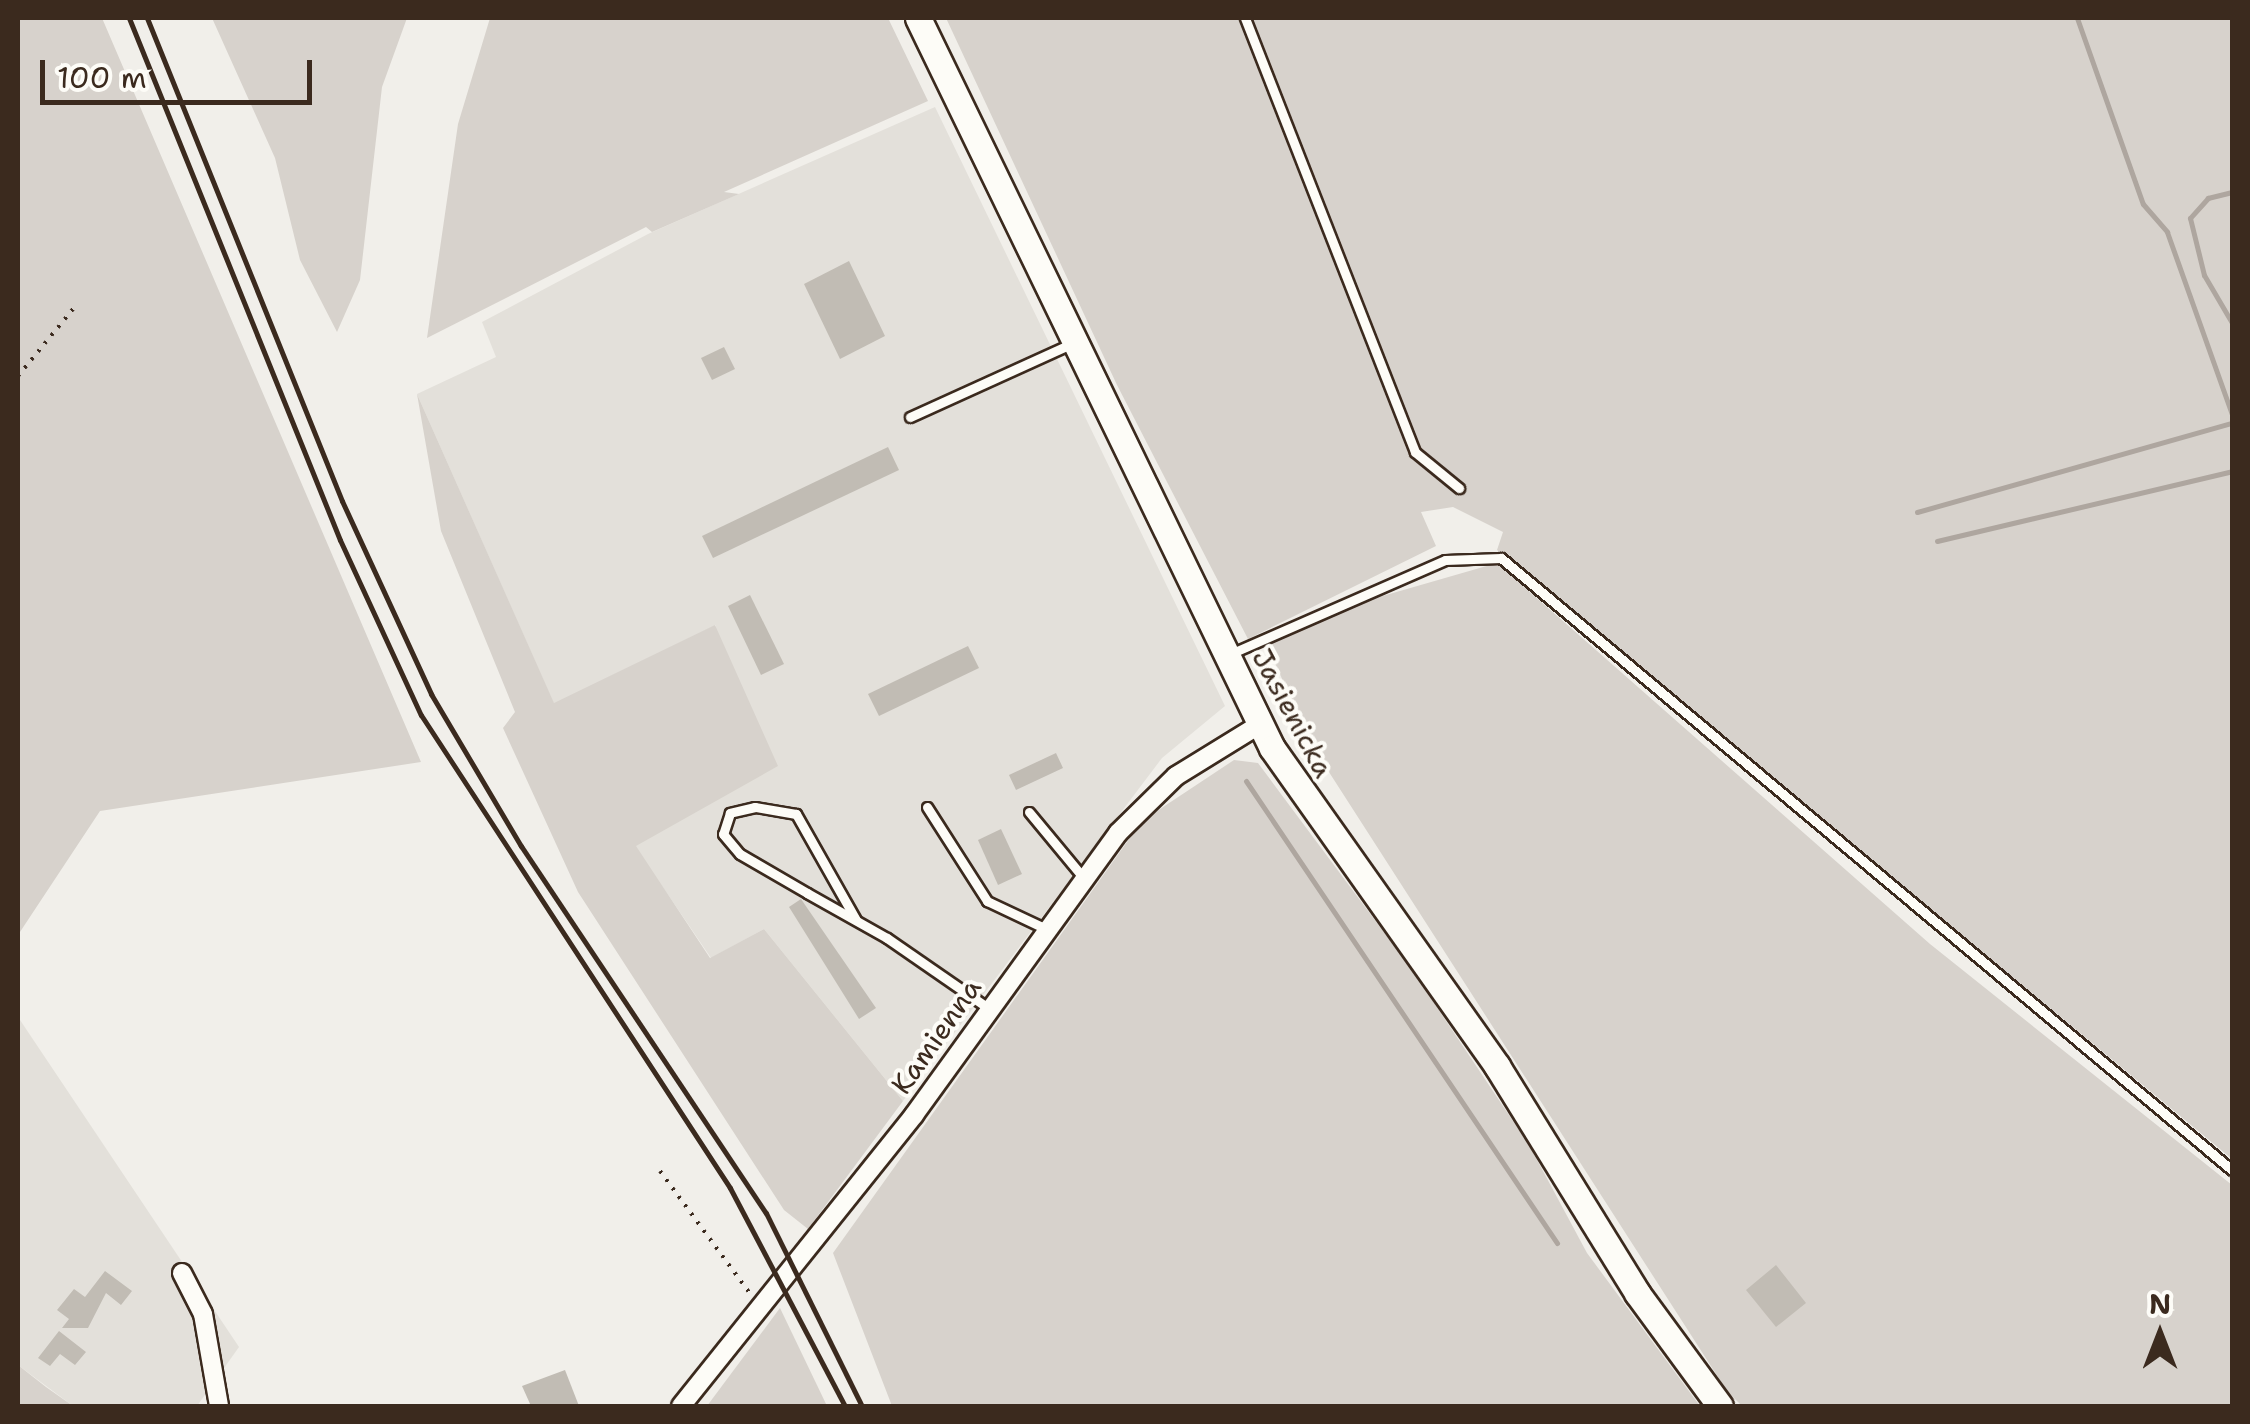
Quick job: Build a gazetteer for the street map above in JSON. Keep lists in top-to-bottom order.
{
  "streets": {
    "main road": ["Jasienicka"],
    "street": ["Kamienna"]
  },
  "crossings": [
    ["Jasienicka", "Kamienna"]
  ],
  "scale_bar": "100 m",
  "north": "top"
}
